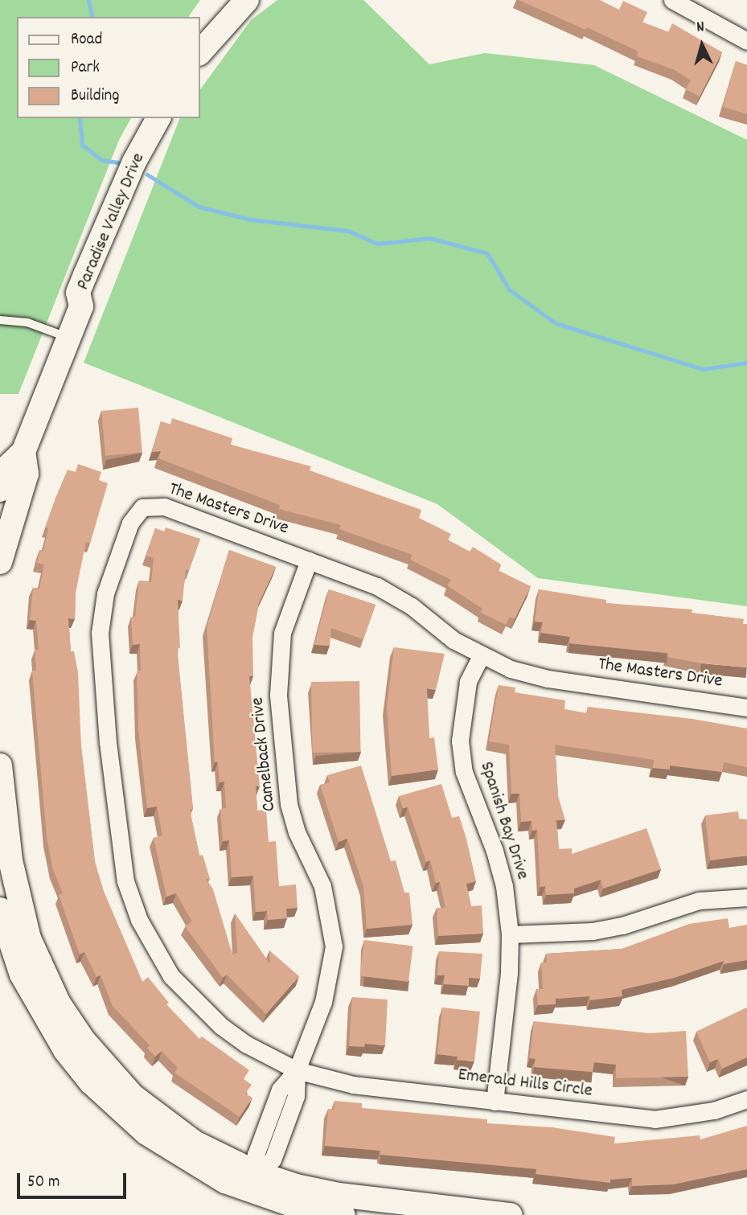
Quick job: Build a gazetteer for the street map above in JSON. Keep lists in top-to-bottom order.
{
  "streets": {
    "street": [
      "Paradise Valley Drive",
      "The Masters Drive",
      "Camelback Drive",
      "Spanish Bay Drive",
      "Emerald Hills Circle"
    ]
  },
  "crossings": [
    ["The Masters Drive", "Camelback Drive"],
    ["The Masters Drive", "Spanish Bay Drive"],
    ["The Masters Drive", "Emerald Hills Circle"],
    ["Camelback Drive", "Emerald Hills Circle"],
    ["Spanish Bay Drive", "Emerald Hills Circle"]
  ],
  "legend": ["Road", "Park", "Building"],
  "scale_bar": "50 m",
  "north": "top"
}
